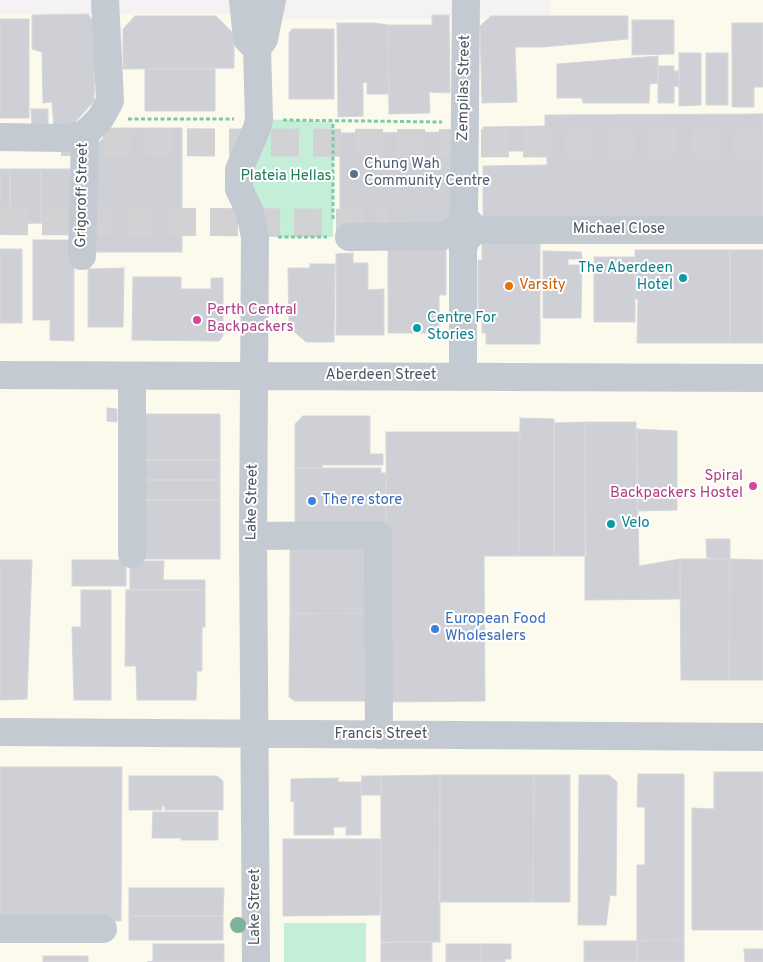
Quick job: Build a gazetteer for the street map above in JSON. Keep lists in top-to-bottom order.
{
  "streets": {
    "street": [
      "Zempilas Street",
      "Grigoroff Street",
      "Michael Close",
      "Aberdeen Street",
      "Lake Street",
      "Francis Street"
    ]
  },
  "crossings": [
    ["Zempilas Street", "Michael Close"],
    ["Aberdeen Street", "Lake Street"],
    ["Lake Street", "Francis Street"]
  ],
  "parks": ["Plateia Hellas"],
  "places": [
    "Chung Wah Community Centre",
    "The Aberdeen Hotel",
    "Varsity",
    "Perth Central Backpackers",
    "Centre For Stories",
    "Spiral Backpackers Hostel",
    "The re store",
    "Velo",
    "European Food Wholesalers"
  ]
}
